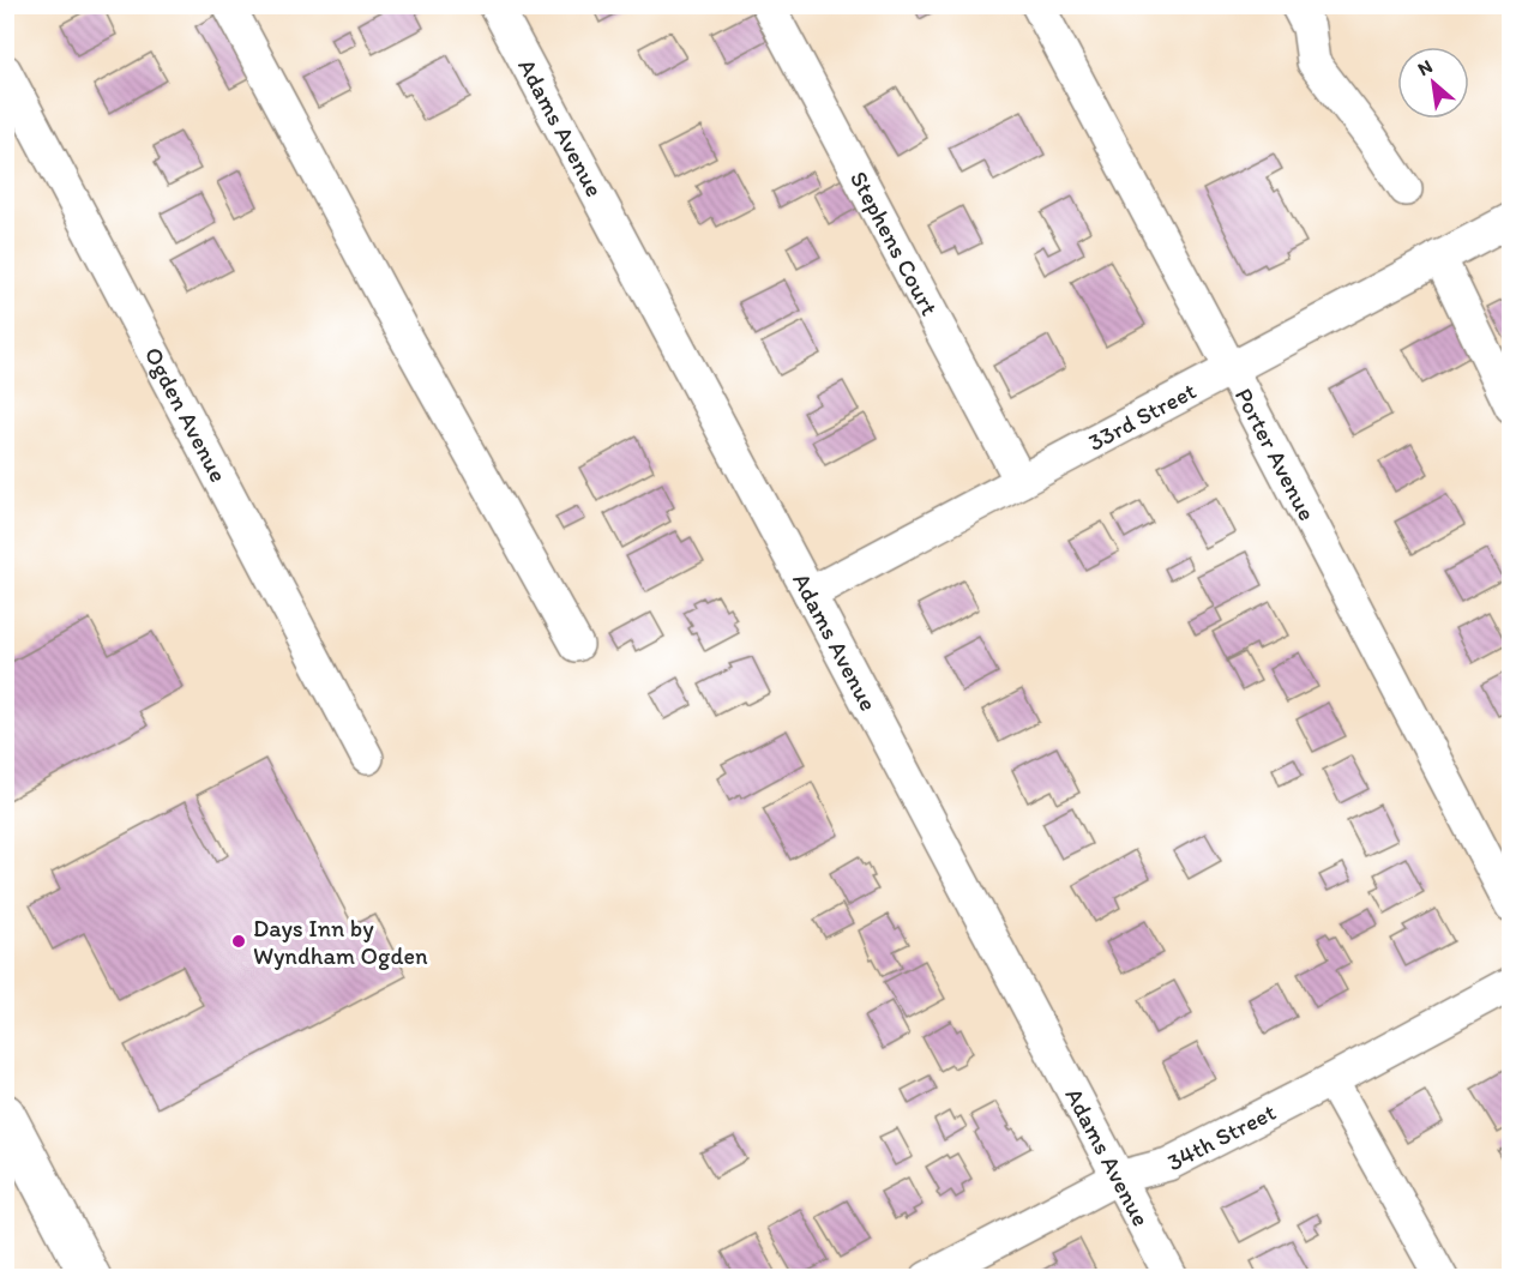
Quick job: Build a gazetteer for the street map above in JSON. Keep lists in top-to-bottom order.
{
  "streets": {
    "street": [
      "Adams Avenue",
      "Stephens Court",
      "Ogden Avenue",
      "33rd Street",
      "Porter Avenue",
      "34th Street"
    ]
  },
  "crossings": [
    ["Adams Avenue", "33rd Street"],
    ["Adams Avenue", "34th Street"],
    ["Stephens Court", "33rd Street"],
    ["33rd Street", "Porter Avenue"]
  ],
  "places": ["Days Inn by Wyndham Ogden"],
  "north": "top left"
}
